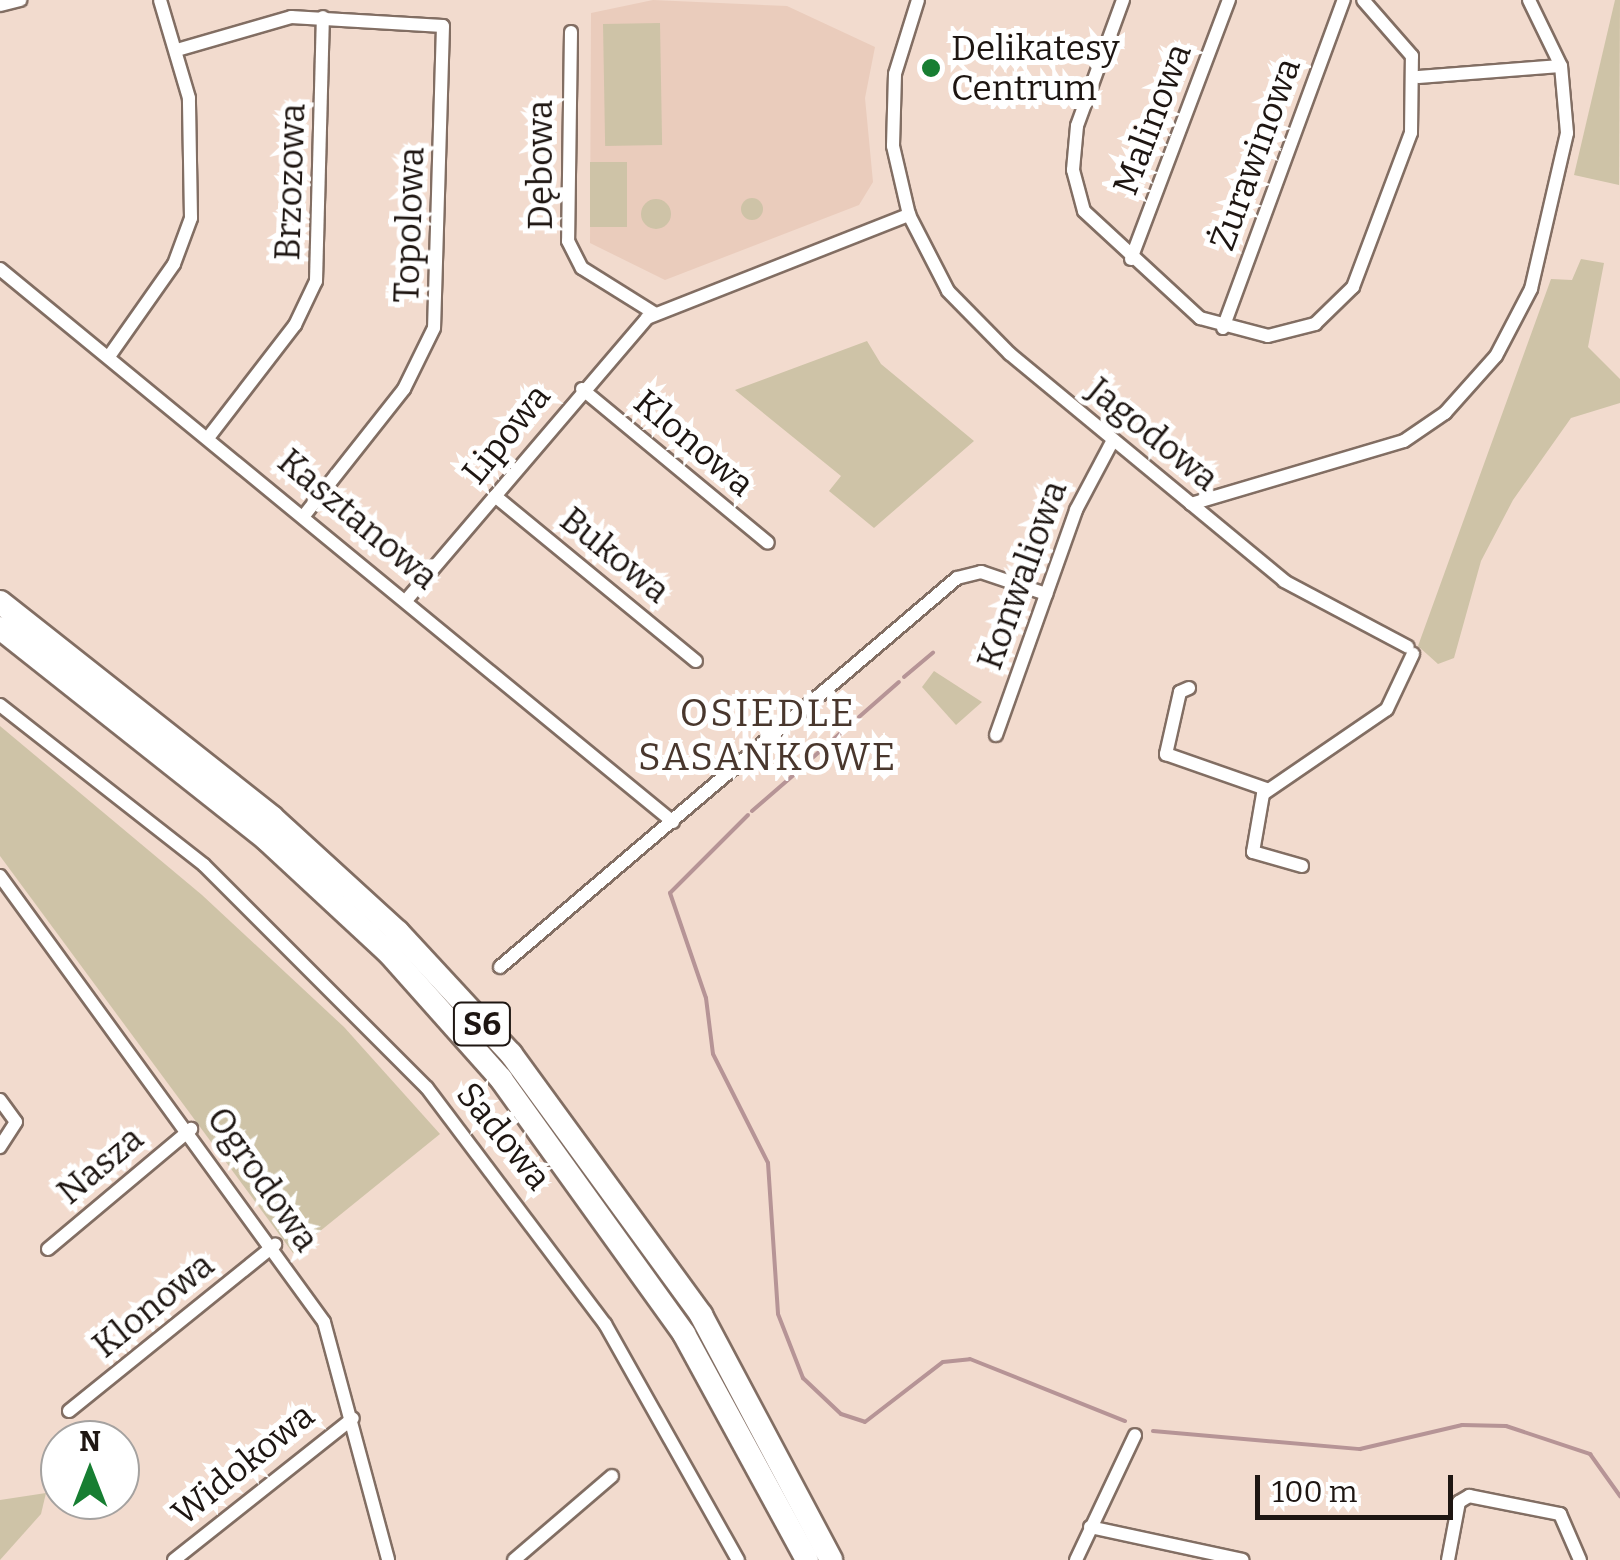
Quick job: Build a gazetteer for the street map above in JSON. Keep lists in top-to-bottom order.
{
  "streets": {
    "highway": ["S6"],
    "street": [
      "Malinowa",
      "Żurawinowa",
      "Dębowa",
      "Brzozowa",
      "Topolowa",
      "Lipowa",
      "Jagodowa",
      "Klonowa",
      "Kasztanowa",
      "Bukowa",
      "Konwaliowa",
      "Sadowa",
      "Nasza",
      "Ogrodowa",
      "Widokowa"
    ]
  },
  "crossings": [
    ["Dębowa", "Lipowa"],
    ["Brzozowa", "Topolowa"],
    ["Brzozowa", "Kasztanowa"],
    ["Topolowa", "Kasztanowa"],
    ["Lipowa", "Klonowa"],
    ["Lipowa", "Kasztanowa"],
    ["Lipowa", "Bukowa"],
    ["Jagodowa", "Konwaliowa"],
    ["Klonowa", "Ogrodowa"],
    ["Nasza", "Ogrodowa"],
    ["Ogrodowa", "Widokowa"]
  ],
  "districts": ["OSIEDLE SASANKOWE"],
  "places": ["Delikatesy Centrum"],
  "scale_bar": "100 m",
  "north": "top"
}
